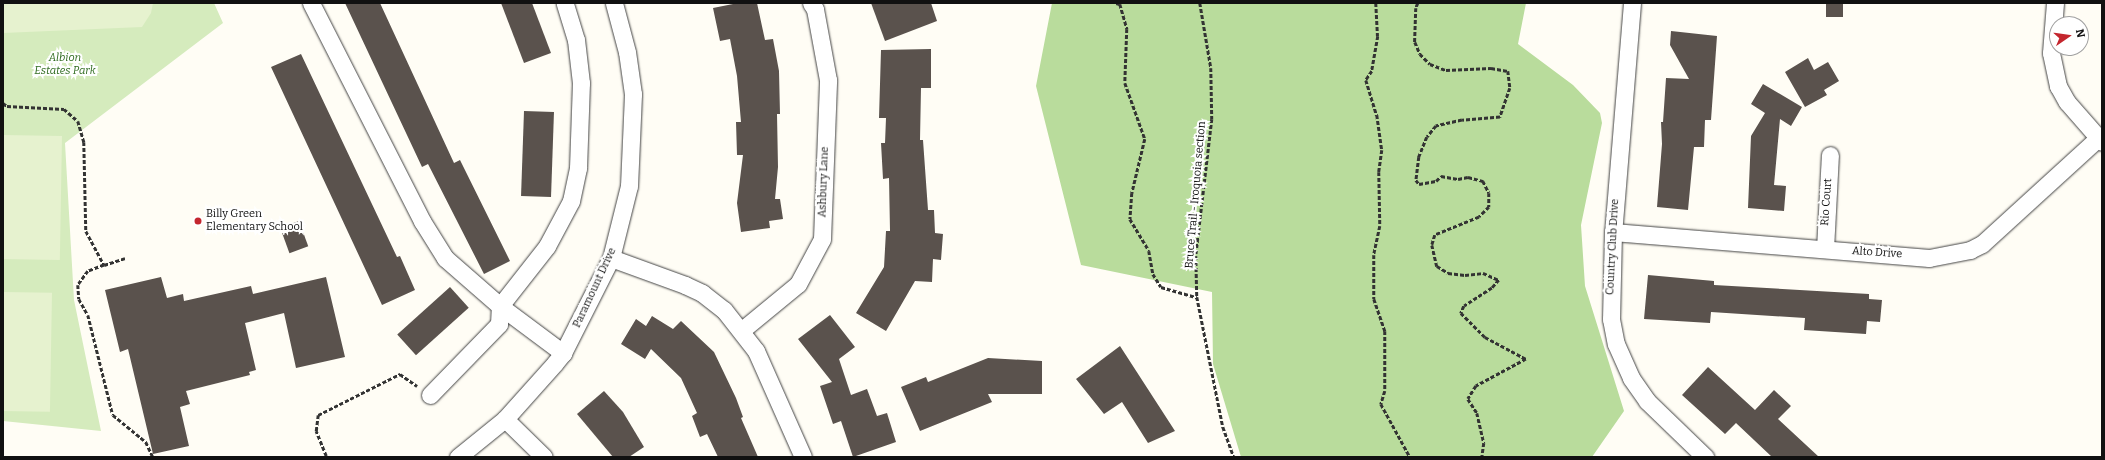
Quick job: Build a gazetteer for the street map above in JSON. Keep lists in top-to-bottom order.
{
  "streets": {
    "street": [
      "Ashbury Lane",
      "Rio Court",
      "Country Club Drive",
      "Alto Drive",
      "Paramount Drive"
    ],
    "path": ["Bruce Trail - Iroquoia section"]
  },
  "crossings": [
    ["Rio Court", "Alto Drive"],
    ["Country Club Drive", "Alto Drive"]
  ],
  "parks": ["Albion Estates Park"],
  "places": ["Billy Green Elementary School"],
  "north": "right"
}
